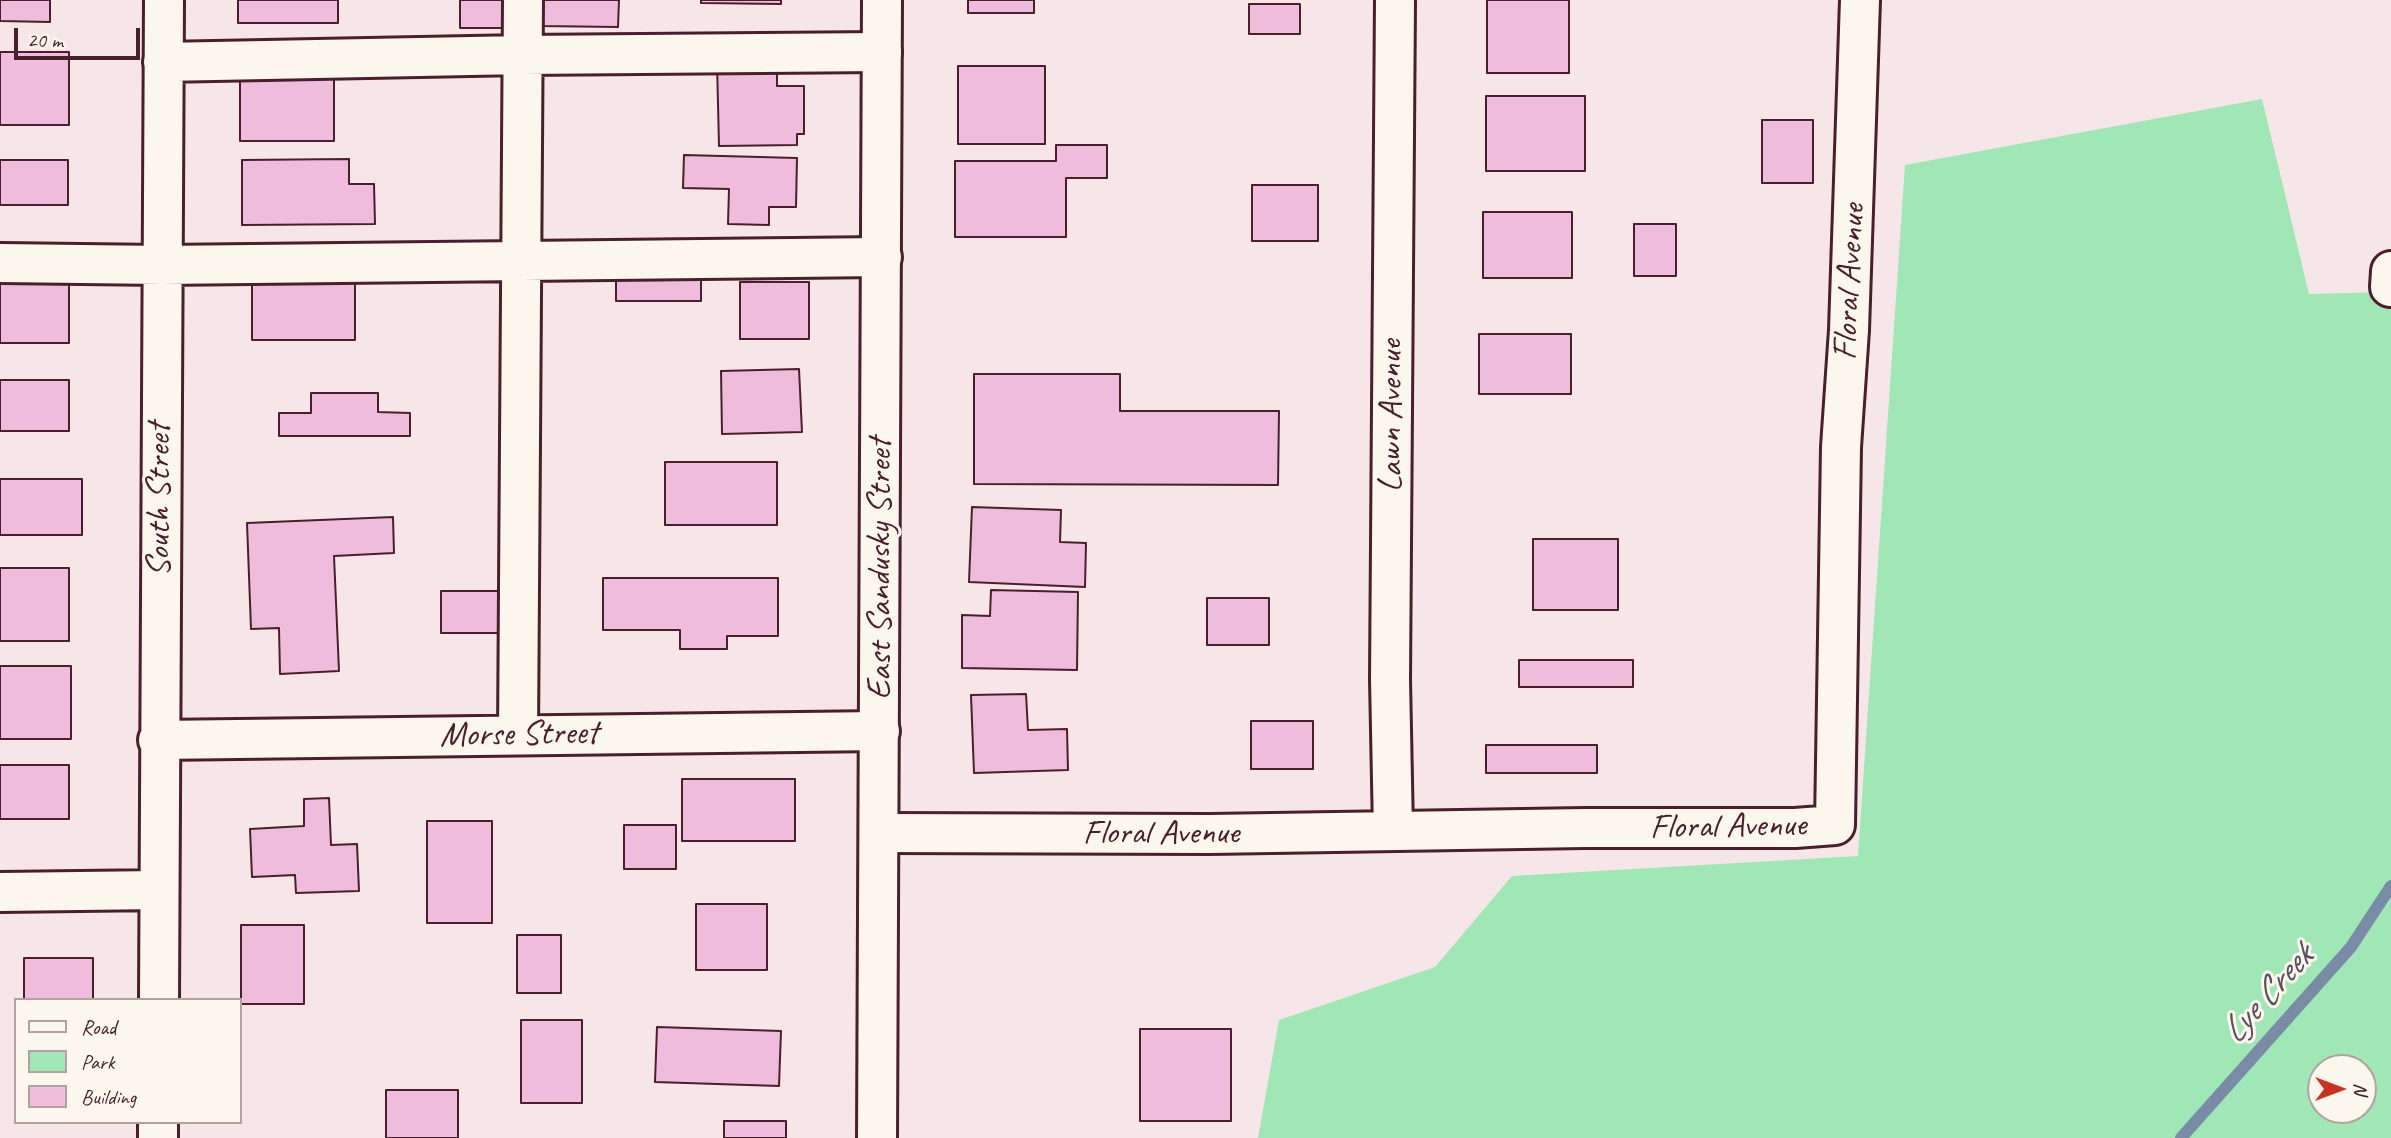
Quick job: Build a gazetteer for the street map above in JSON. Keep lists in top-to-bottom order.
{
  "streets": {
    "street": [
      "Floral Avenue",
      "Lawn Avenue",
      "South Street",
      "East Sandusky Street",
      "Morse Street"
    ]
  },
  "crossings": [
    ["Floral Avenue", "Lawn Avenue"],
    ["Floral Avenue", "East Sandusky Street"],
    ["South Street", "Morse Street"],
    ["East Sandusky Street", "Morse Street"]
  ],
  "water": ["Lye Creek"],
  "legend": ["Road", "Park", "Building"],
  "scale_bar": "20 m",
  "north": "right"
}
